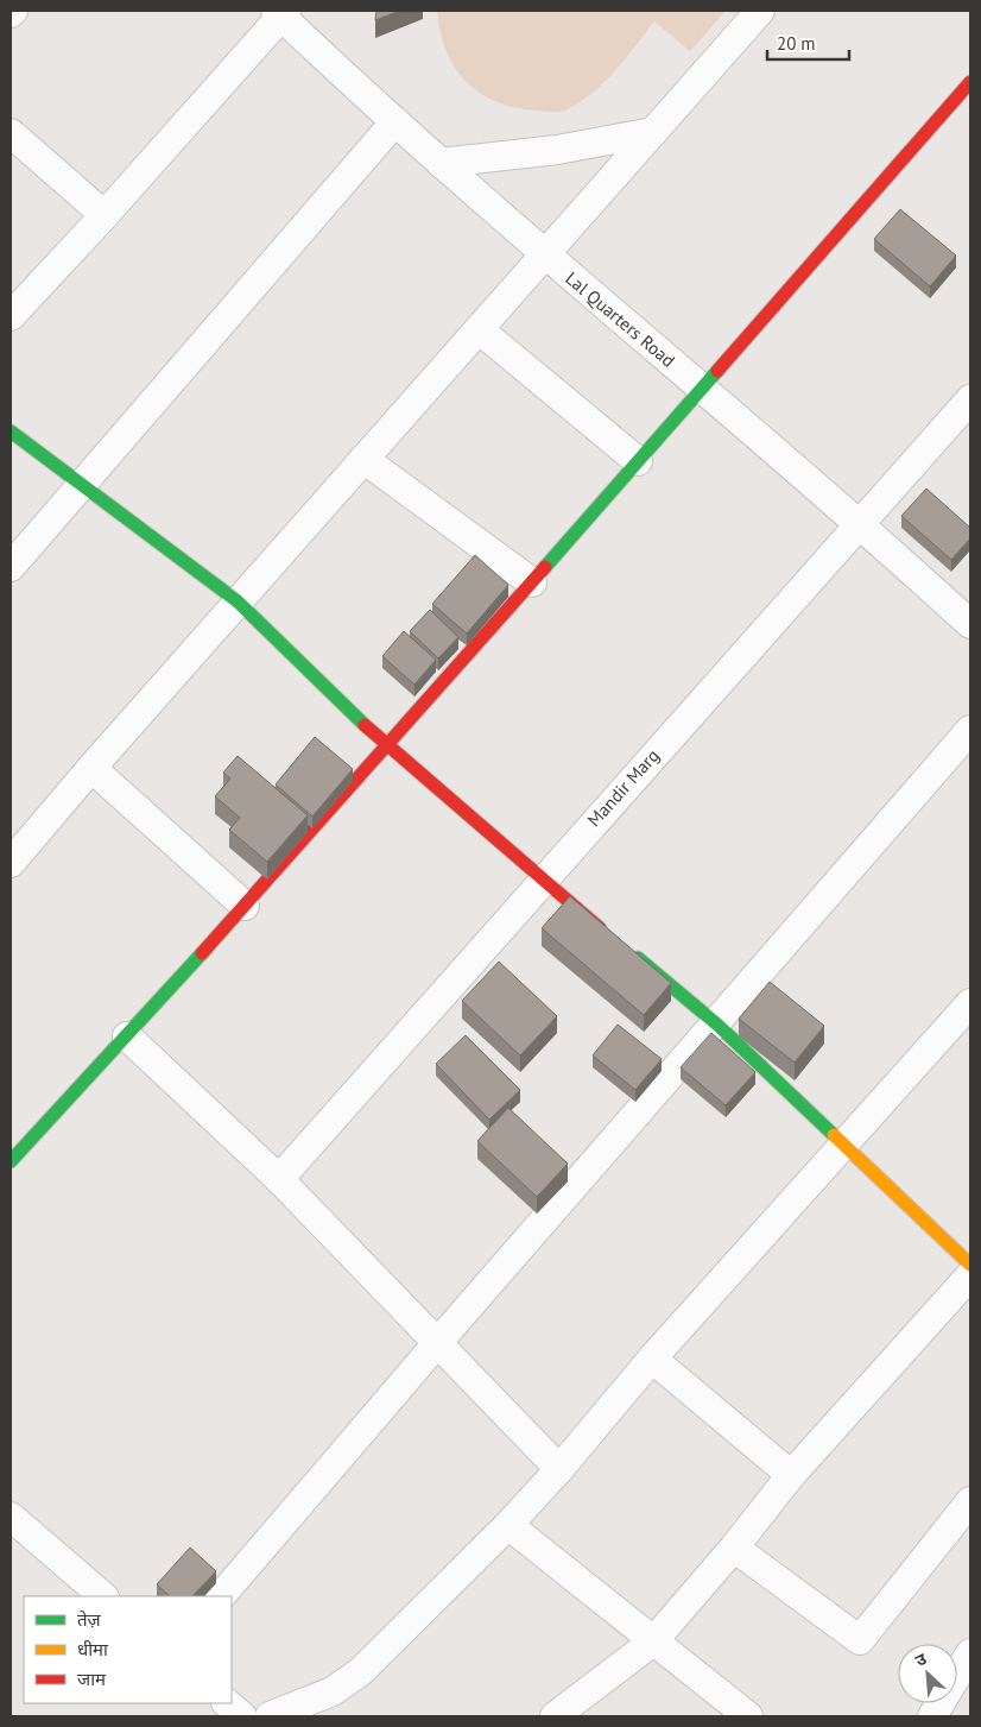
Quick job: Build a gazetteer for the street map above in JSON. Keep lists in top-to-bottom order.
{
  "streets": {
    "street": ["Lal Quarters Road", "Mandir Marg"]
  },
  "crossings": [
    ["Lal Quarters Road", "Mandir Marg"]
  ],
  "legend": ["तेज़", "धीमा", "जाम"],
  "scale_bar": "20 m",
  "north": "top left"
}
